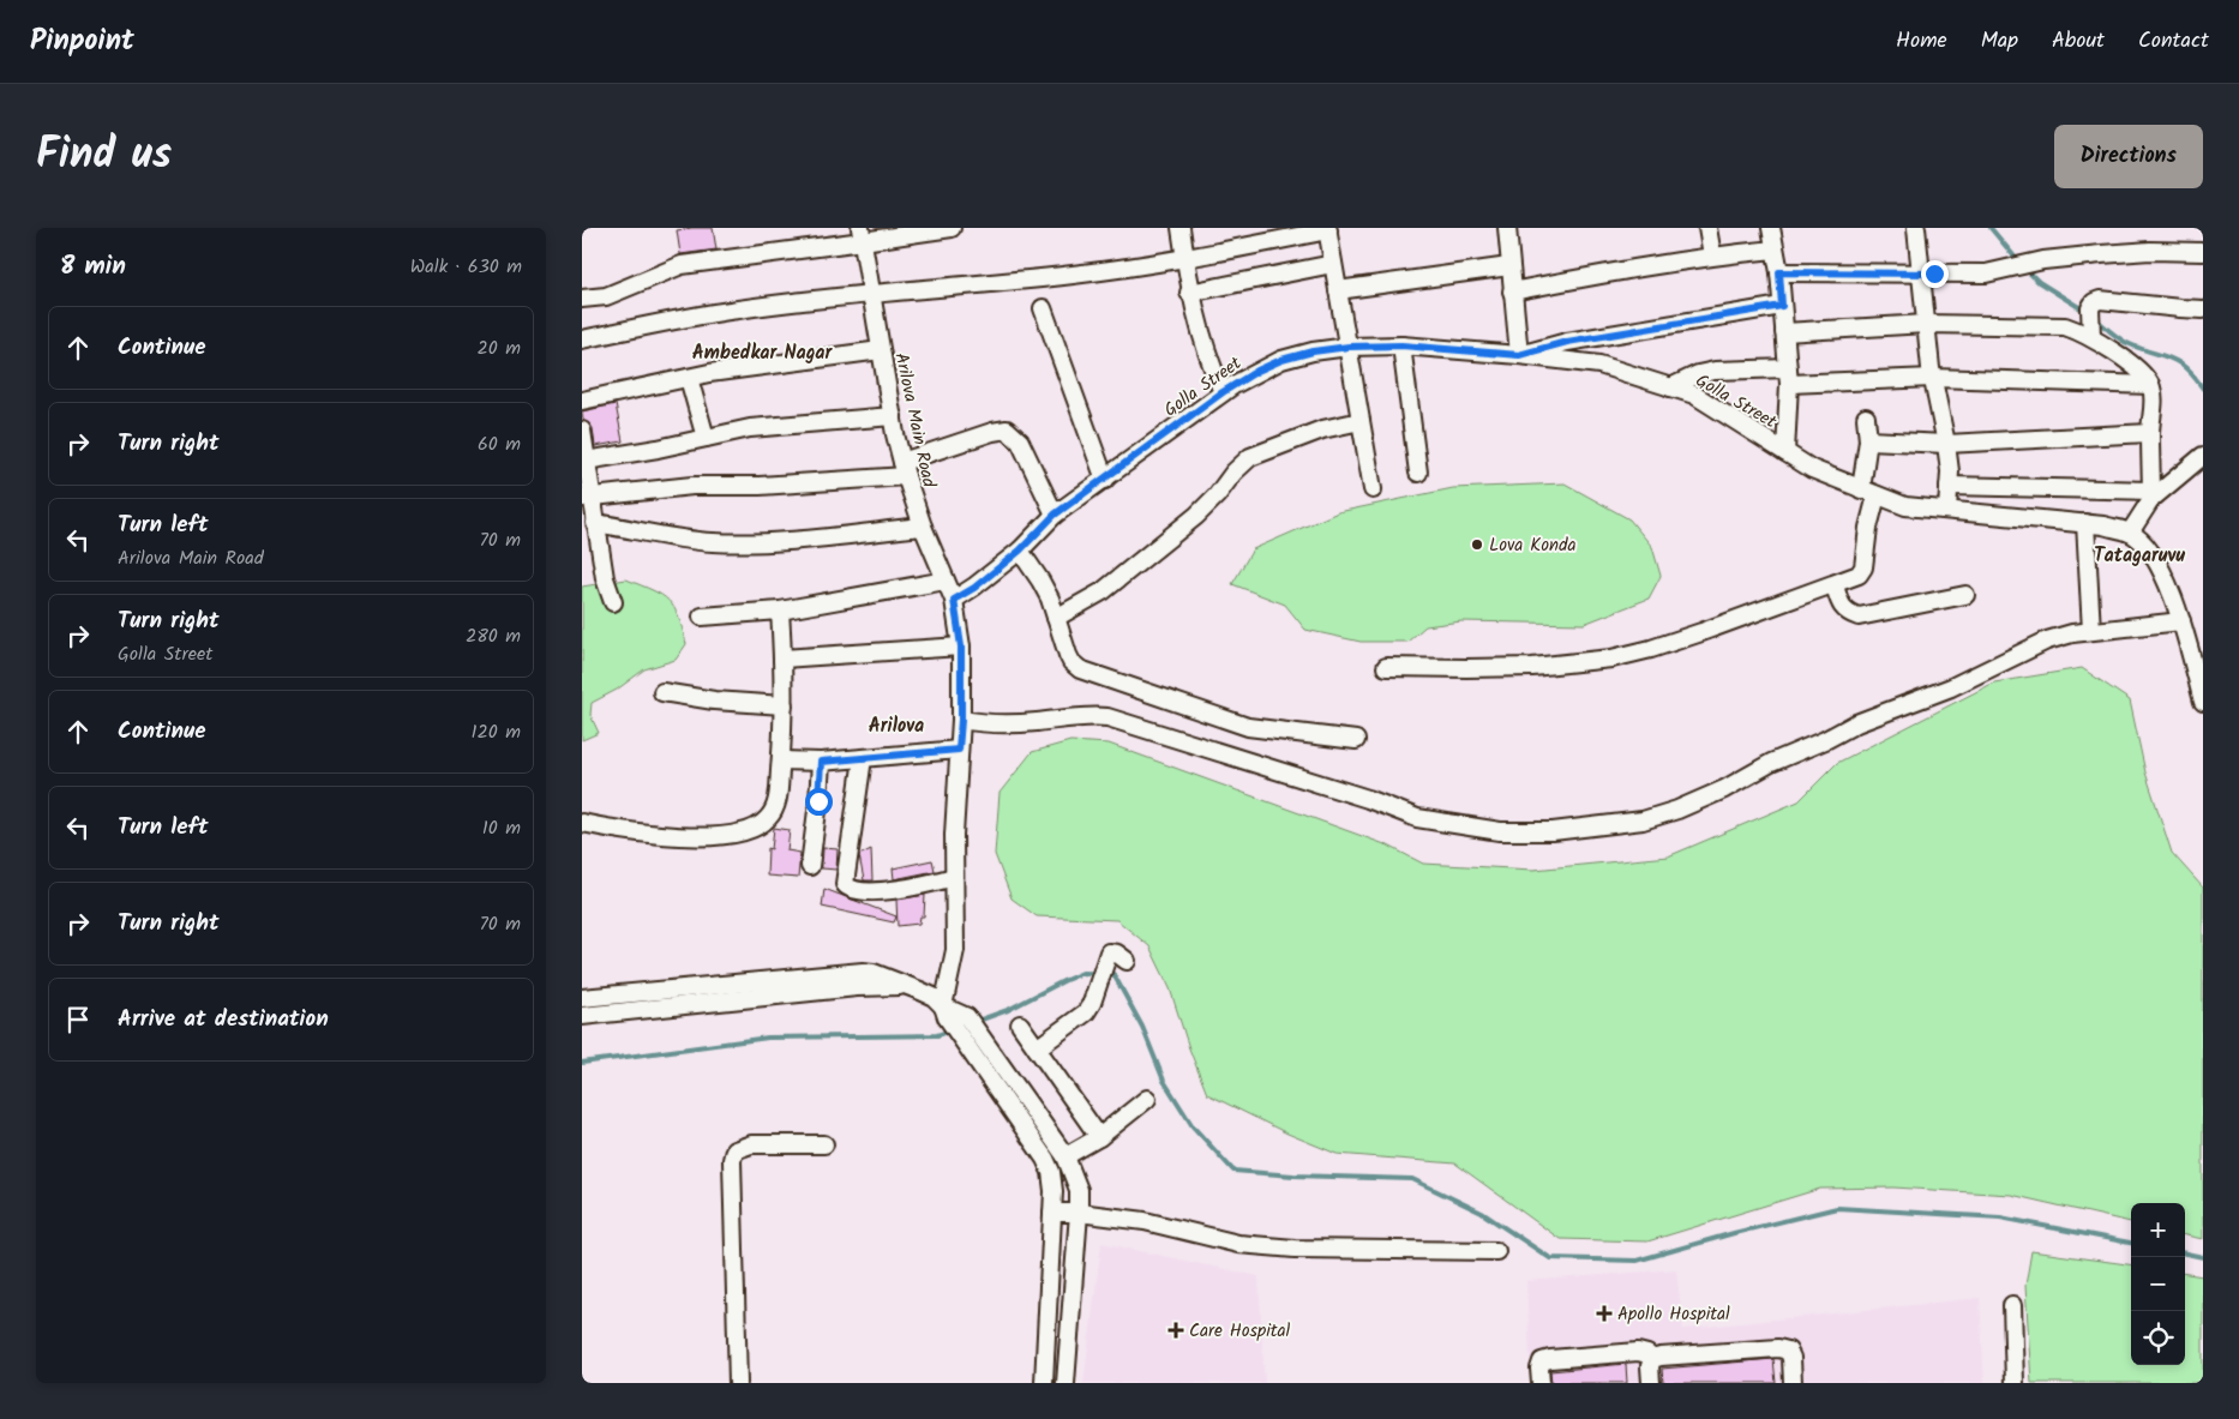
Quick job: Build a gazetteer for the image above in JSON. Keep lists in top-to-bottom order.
{
  "streets": {
    "street": ["Golla Street", "Arilova Main Road"]
  },
  "crossings": [
    ["Golla Street", "Arilova Main Road"]
  ],
  "districts": ["Ambedkar Nagar", "Tatagaruvu", "Arilova"],
  "places": {
    "other": ["Lova Konda"],
    "health": ["Apollo Hospital", "Care Hospital"]
  },
  "page": {
    "header": "Pinpoint",
    "nav": [
      "Home",
      "Map",
      "About",
      "Contact"
    ],
    "title": "Find us",
    "buttons": "Directions",
    "heading": ["8 min", "Walk · 630 m"],
    "list": [
      ["Continue", "20 m"],
      ["Turn right", "60 m"],
      ["Turn left", "Arilova Main Road", "70 m"],
      ["Turn right", "Golla Street", "280 m"],
      ["Continue", "120 m"],
      ["Turn left", "10 m"],
      ["Turn right", "70 m"],
      "Arrive at destination"
    ],
    "map_buttons": ["+", "−"]
  }
}
